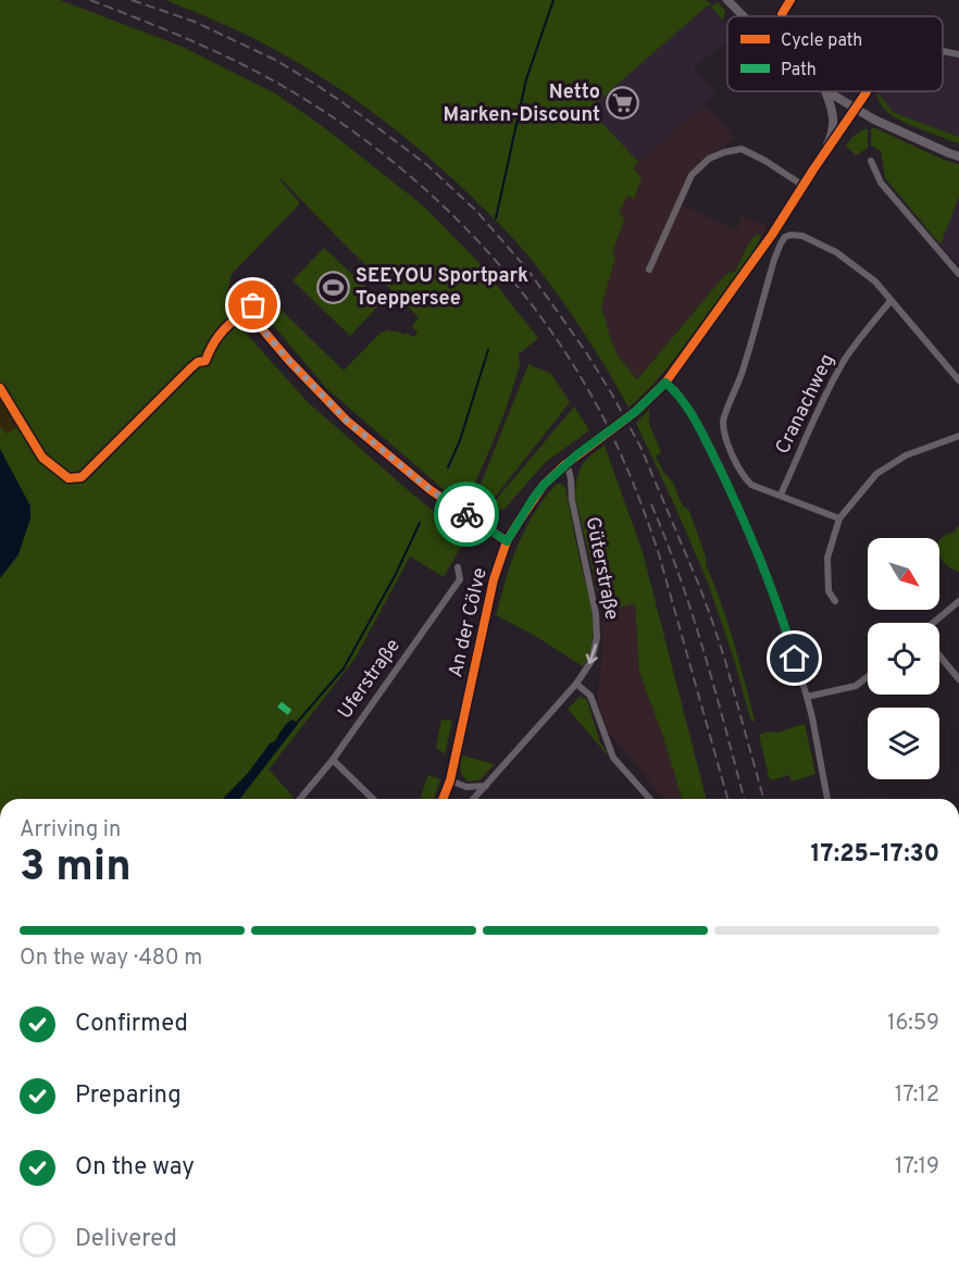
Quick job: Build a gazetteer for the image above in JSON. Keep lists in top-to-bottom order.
{
  "streets": {
    "street": [
      "Cranachweg",
      "Güterstraße",
      "An der Cölve",
      "Uferstraße"
    ]
  },
  "crossings": [
    ["Güterstraße", "An der Cölve"]
  ],
  "one_way": ["Güterstraße"],
  "places": {
    "supermarket": ["Netto Marken-Discount"],
    "sports": ["SEEYOU Sportpark Toeppersee"]
  },
  "legend": ["Cycle path", "Path"],
  "north": "bottom right",
  "page": {
    "heading": ["3 min", "Arriving in", "17:25–17:30"],
    "bar": "On the way · 480 m",
    "list": [
      ["Confirmed", "16:59"],
      ["Preparing", "17:12"],
      ["On the way", "17:19"],
      "Delivered"
    ]
  }
}
